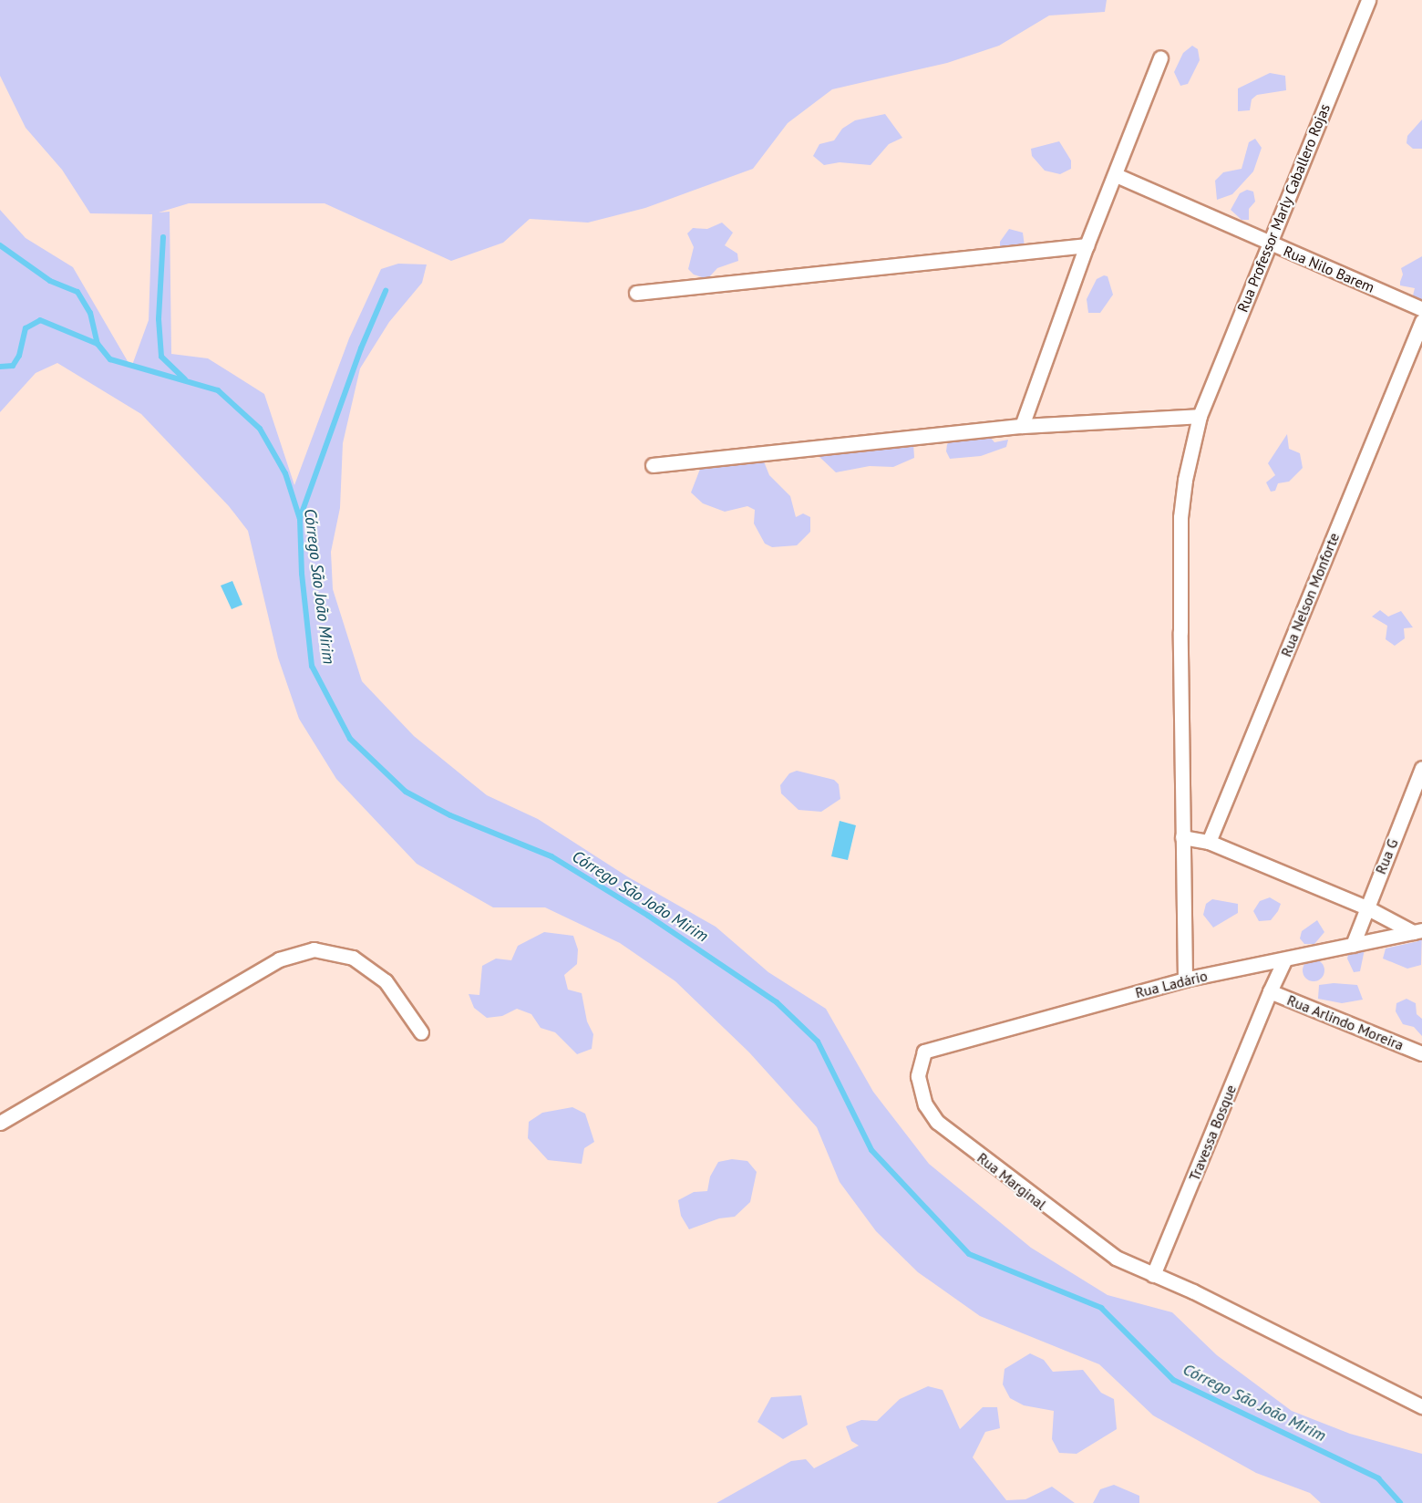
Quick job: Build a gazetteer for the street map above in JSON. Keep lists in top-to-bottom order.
{
  "streets": {
    "street": [
      "Rua Professor Marly Caballero Rojas",
      "Rua Nilo Barem",
      "Rua Nelson Monforte",
      "Rua G",
      "Rua Ladário",
      "Rua Arlindo Moreira",
      "Travessa Bosque",
      "Rua Marginal"
    ]
  },
  "crossings": [
    ["Rua Professor Marly Caballero Rojas", "Rua Nilo Barem"],
    ["Rua Professor Marly Caballero Rojas", "Rua Ladário"],
    ["Rua G", "Rua Ladário"],
    ["Rua Ladário", "Rua Arlindo Moreira"],
    ["Rua Ladário", "Rua Marginal"],
    ["Rua Arlindo Moreira", "Travessa Bosque"],
    ["Travessa Bosque", "Rua Marginal"]
  ],
  "water": ["Córrego São João Mirim"]
}
